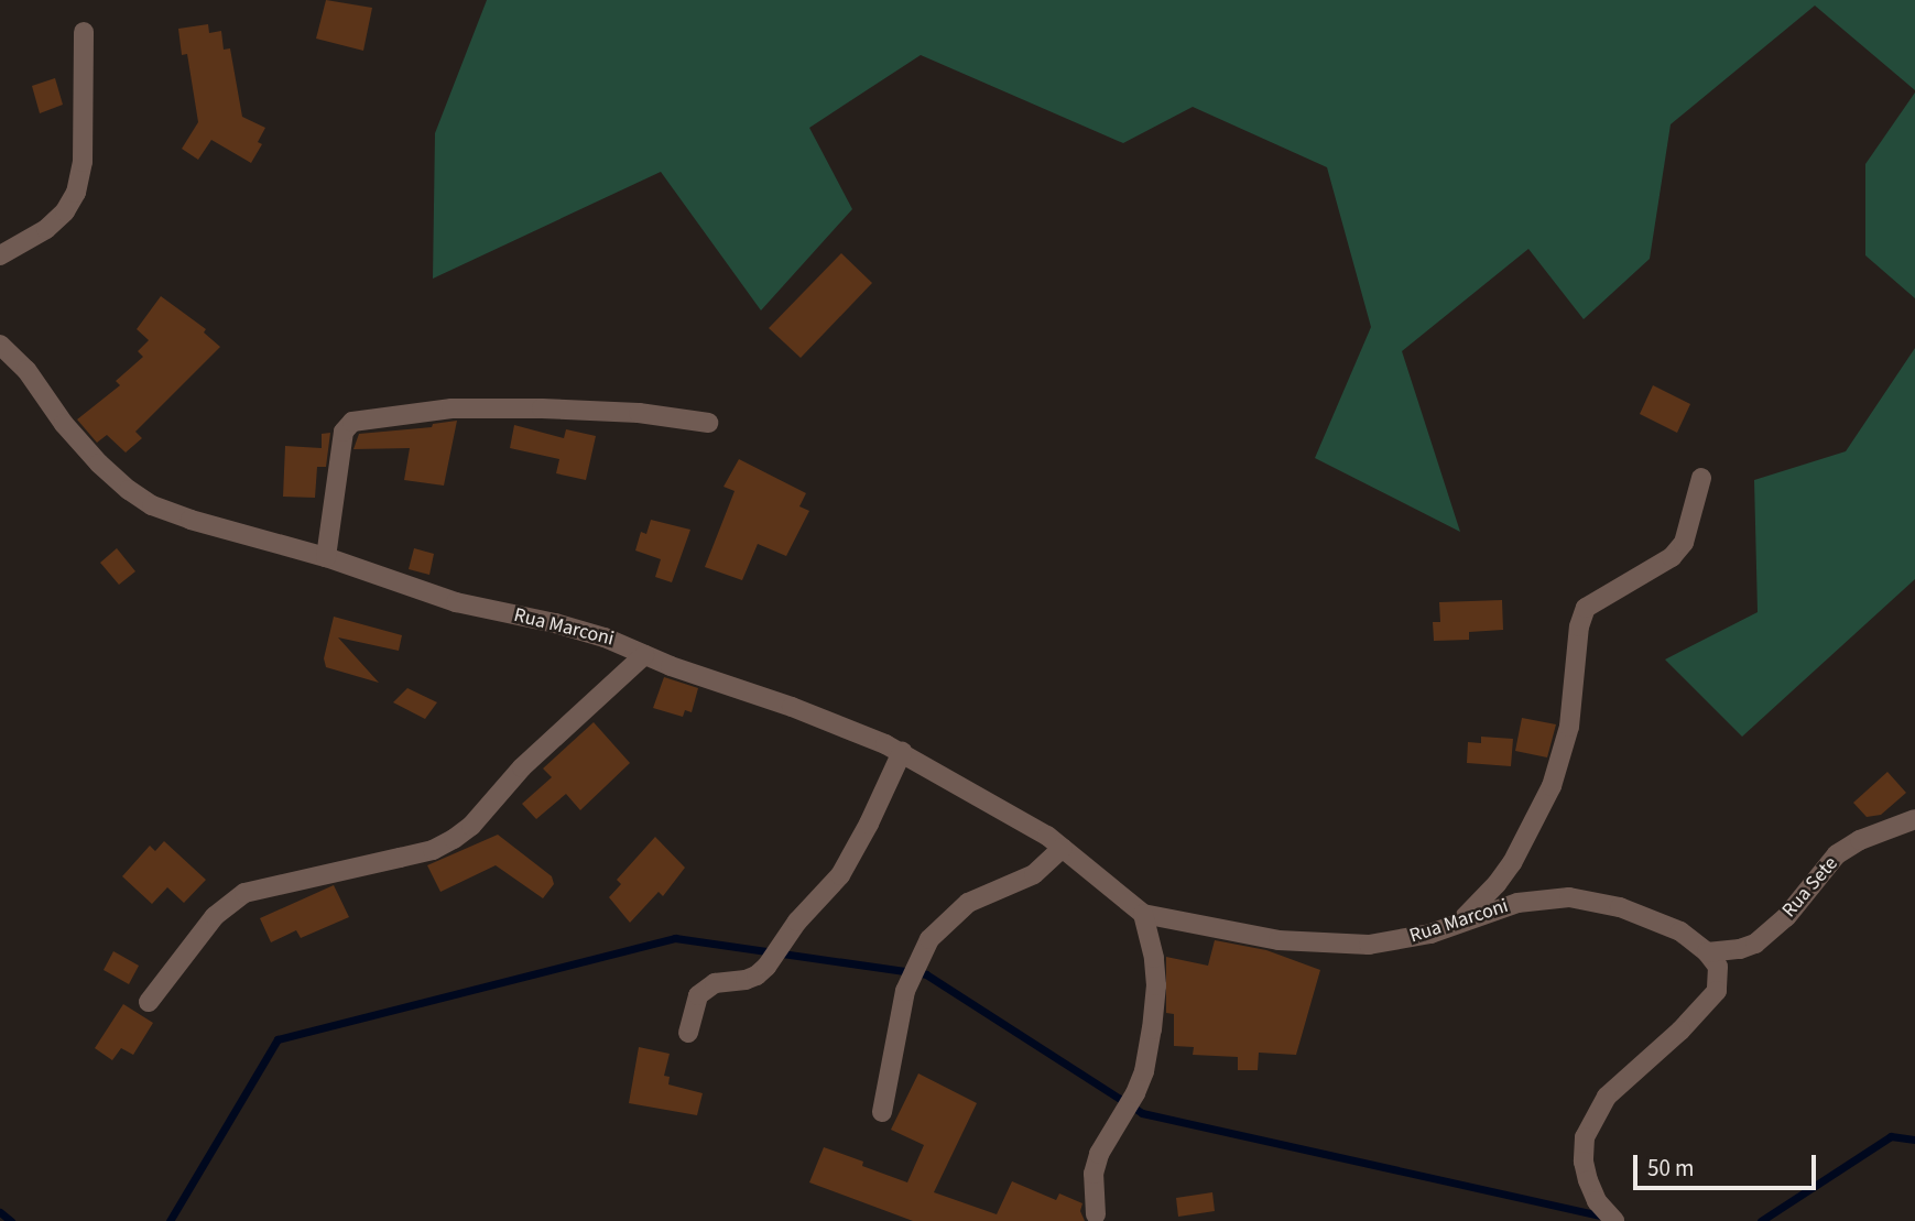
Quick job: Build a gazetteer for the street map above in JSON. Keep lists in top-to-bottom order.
{
  "streets": {
    "street": ["Rua Marconi", "Rua Sete"]
  },
  "crossings": [
    ["Rua Marconi", "Rua Sete"]
  ],
  "scale_bar": "50 m"
}
